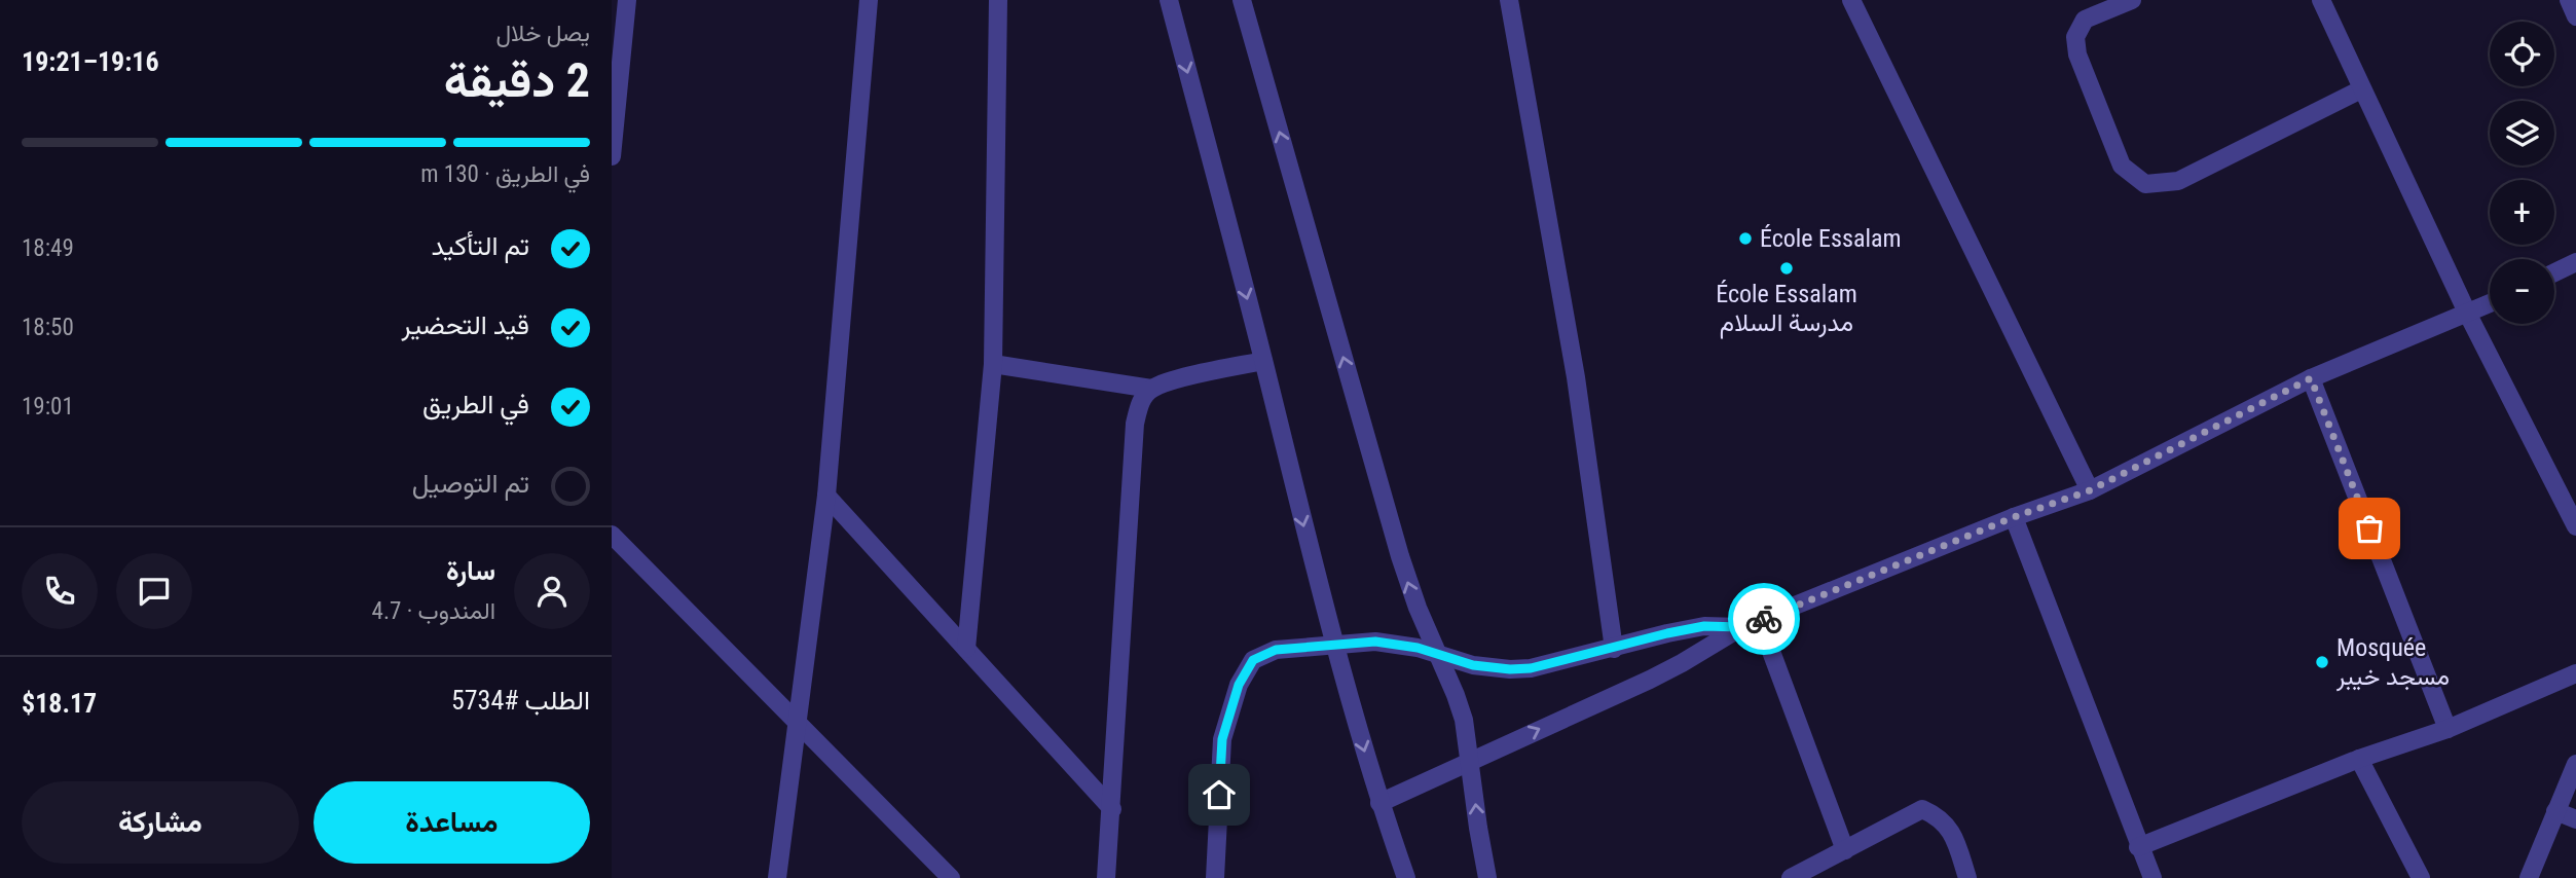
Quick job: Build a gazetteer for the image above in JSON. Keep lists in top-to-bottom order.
{
  "places": ["École Essalam", "École Essalam مدرسة السلام", "Mosquée مسجد خيبر"],
  "page": {
    "heading": ["2 دقيقة", "يصل خلال", "19:16–19:21"],
    "panel": [
      "سارة",
      "المندوب · 4.7",
      "الطلب #5734",
      "$18.17"
    ],
    "map_buttons": ["+", "−"],
    "bar": "في الطريق · 130 m",
    "list": [
      ["تم التأكيد", "18:49"],
      ["قيد التحضير", "18:50"],
      ["في الطريق", "19:01"],
      "تم التوصيل"
    ],
    "buttons": ["مساعدة", "مشاركة"]
  }
}
